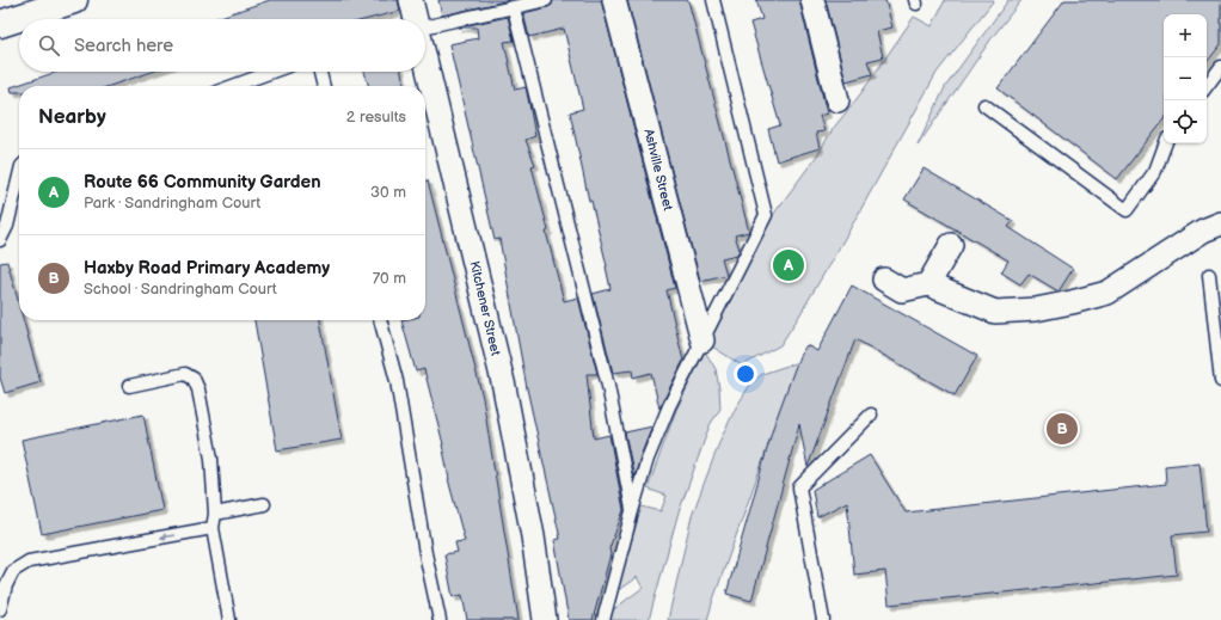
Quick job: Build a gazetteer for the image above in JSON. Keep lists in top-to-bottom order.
{
  "streets": {
    "street": ["Ashville Street", "Kitchener Street"]
  },
  "page": {
    "map_buttons": ["+", "−"],
    "search": "Search here",
    "heading": ["Nearby", "2 results"],
    "list": [
      {
        "mark": "A",
        "name": "Route 66 Community Garden",
        "note": "Park · Sandringham Court",
        "value": "30 m"
      },
      {
        "mark": "B",
        "name": "Haxby Road Primary Academy",
        "note": "School · Sandringham Court",
        "value": "70 m"
      }
    ],
    "pins": ["A", "B"]
  }
}
